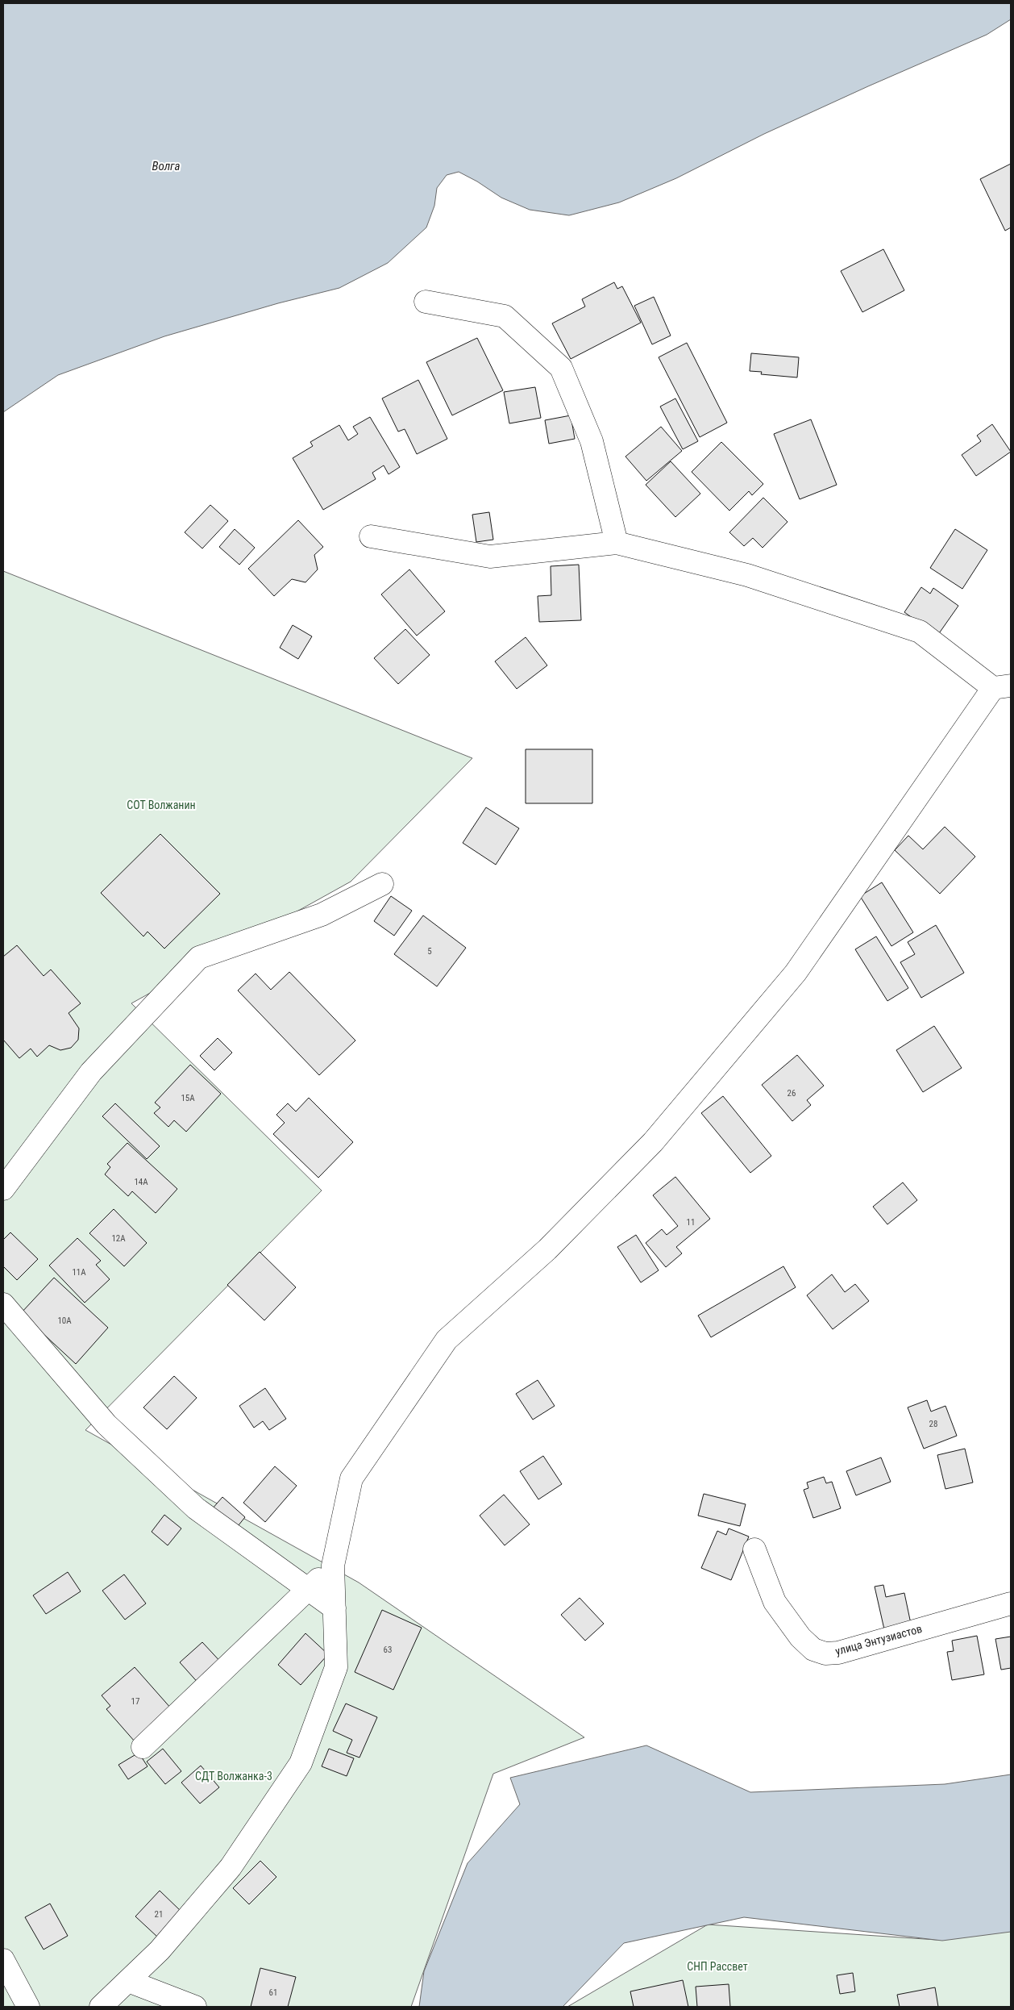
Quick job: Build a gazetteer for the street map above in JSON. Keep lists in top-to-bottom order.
{
  "streets": {
    "street": ["улица Энтузиастов"]
  },
  "water": ["Волга"],
  "parks": ["СОТ Волжанин", "СДТ Волжанка-3", "СНП Рассвет"],
  "house_numbers": [
    "5",
    "26",
    "15А",
    "14А",
    "11",
    "12А",
    "11А",
    "10А",
    "28",
    "63",
    "17",
    "21",
    "61"
  ]
}
